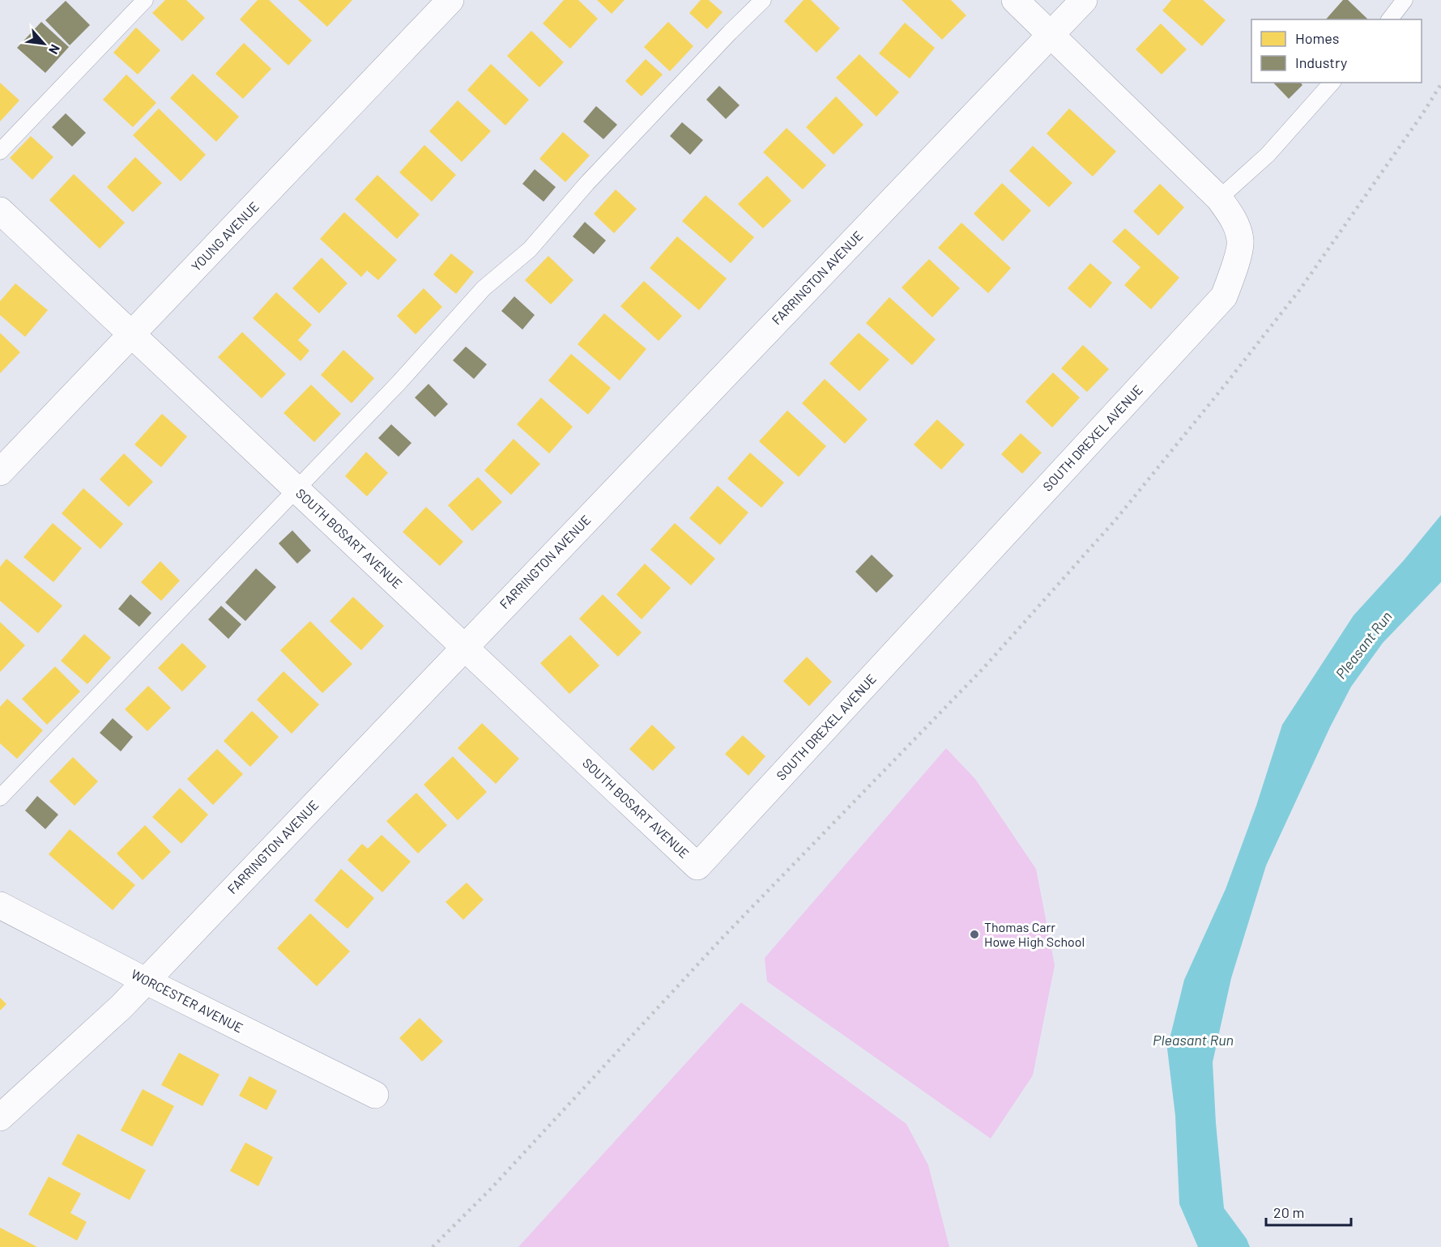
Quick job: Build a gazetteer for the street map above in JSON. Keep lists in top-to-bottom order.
{
  "streets": {
    "street": [
      "YOUNG AVENUE",
      "FARRINGTON AVENUE",
      "SOUTH DREXEL AVENUE",
      "SOUTH BOSART AVENUE",
      "WORCESTER AVENUE"
    ]
  },
  "crossings": [
    ["YOUNG AVENUE", "SOUTH BOSART AVENUE"],
    ["FARRINGTON AVENUE", "SOUTH DREXEL AVENUE"],
    ["FARRINGTON AVENUE", "SOUTH BOSART AVENUE"],
    ["FARRINGTON AVENUE", "WORCESTER AVENUE"],
    ["SOUTH DREXEL AVENUE", "SOUTH BOSART AVENUE"]
  ],
  "water": ["Pleasant Run"],
  "places": ["Thomas Carr Howe High School"],
  "legend": ["Homes", "Industry"],
  "scale_bar": "20 m",
  "north": "bottom right"
}
